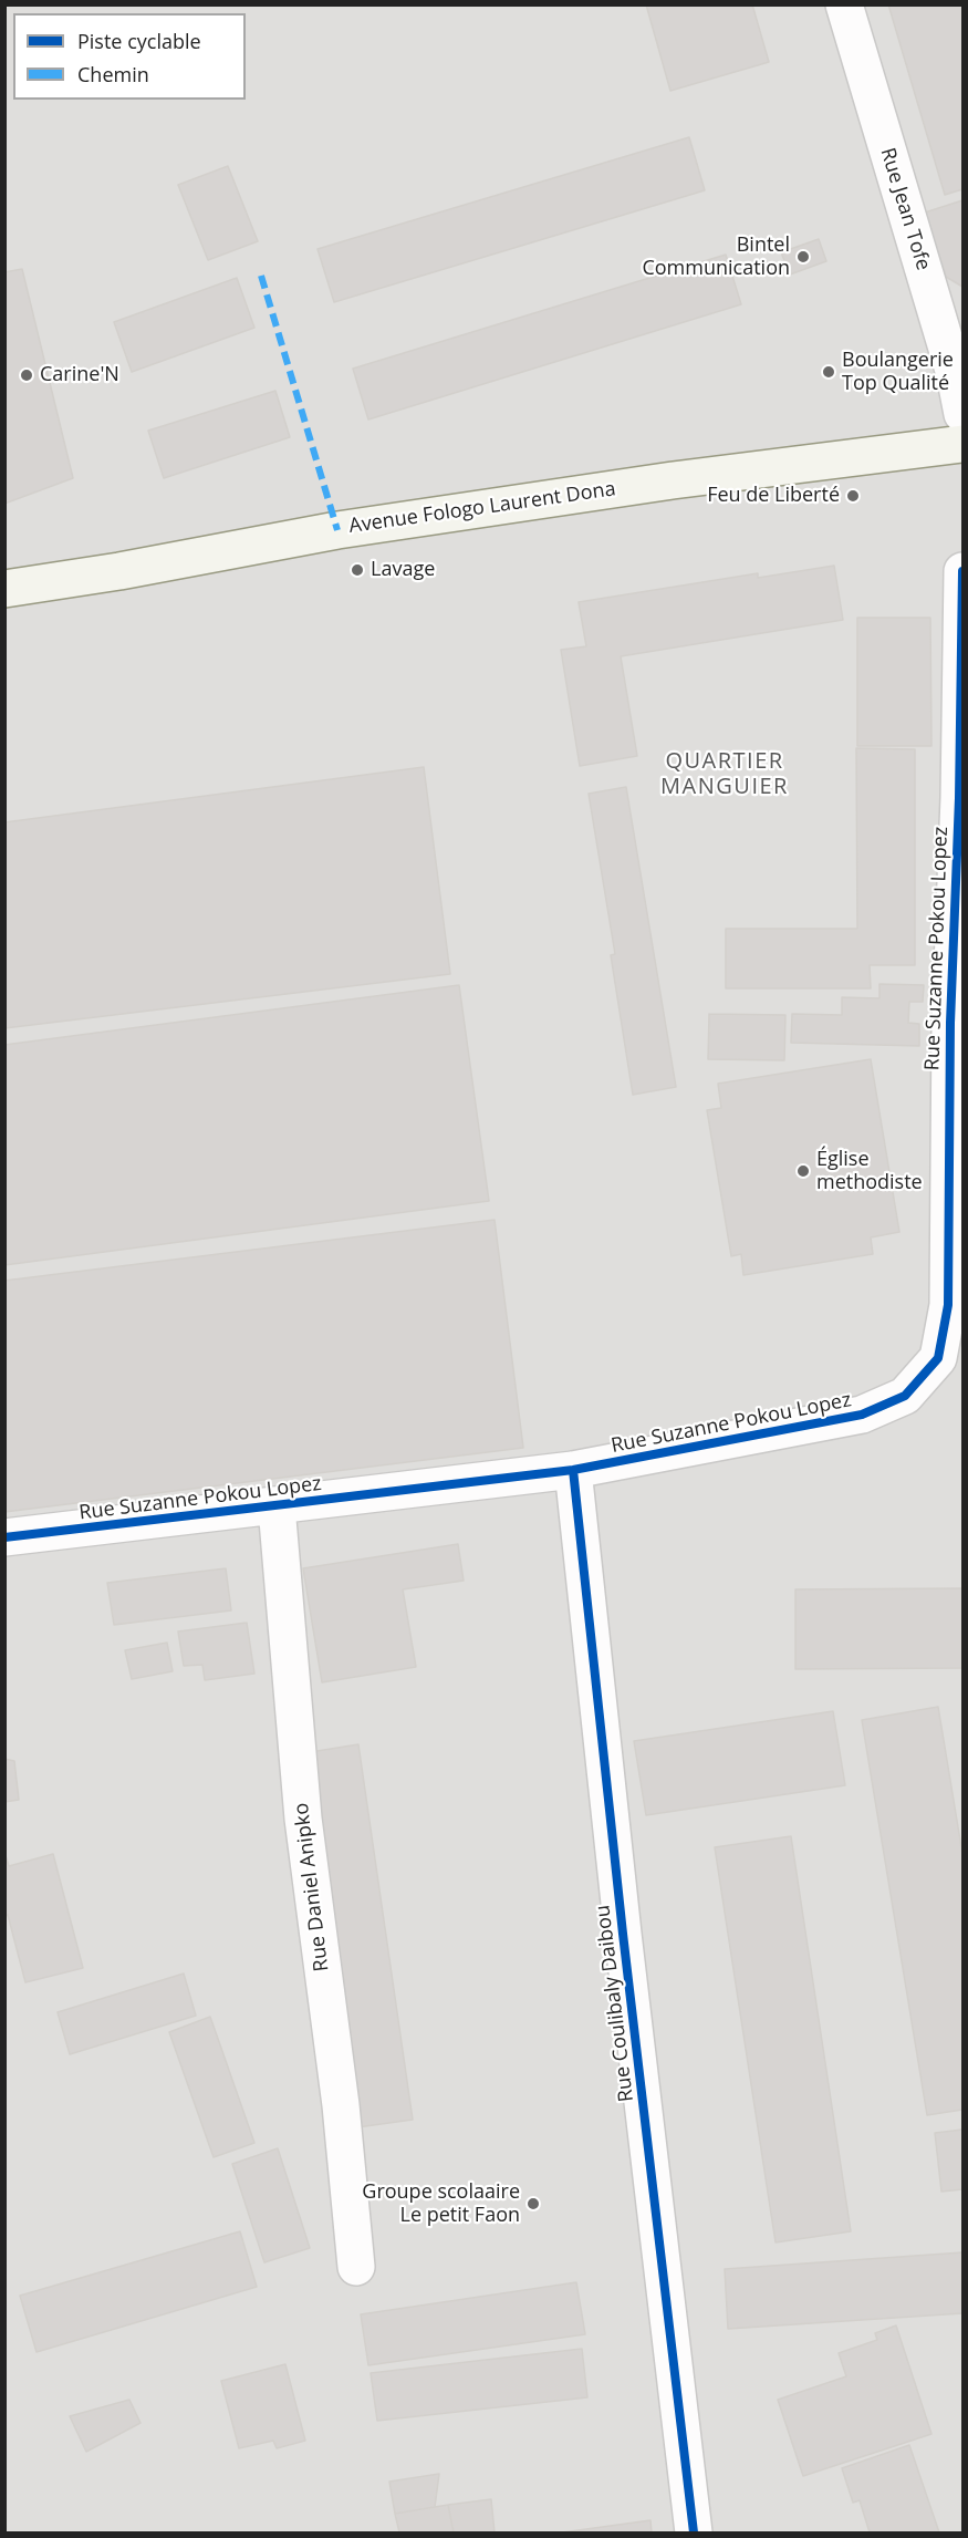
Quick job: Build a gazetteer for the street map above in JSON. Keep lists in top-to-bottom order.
{
  "streets": {
    "street": [
      "Rue Jean Tofe",
      "Avenue Fologo Laurent Dona",
      "Rue Suzanne Pokou Lopez",
      "Rue Daniel Anipko",
      "Rue Coulibaly Daibou"
    ]
  },
  "crossings": [
    ["Rue Suzanne Pokou Lopez", "Rue Daniel Anipko"],
    ["Rue Suzanne Pokou Lopez", "Rue Coulibaly Daibou"]
  ],
  "districts": ["QUARTIER MANGUIER"],
  "places": [
    "Bintel Communication",
    "Boulangerie Top Qualité",
    "Carine'N",
    "Feu de Liberté",
    "Lavage",
    "Église methodiste",
    "Groupe scolaaire Le petit Faon"
  ],
  "legend": ["Piste cyclable", "Chemin"]
}
